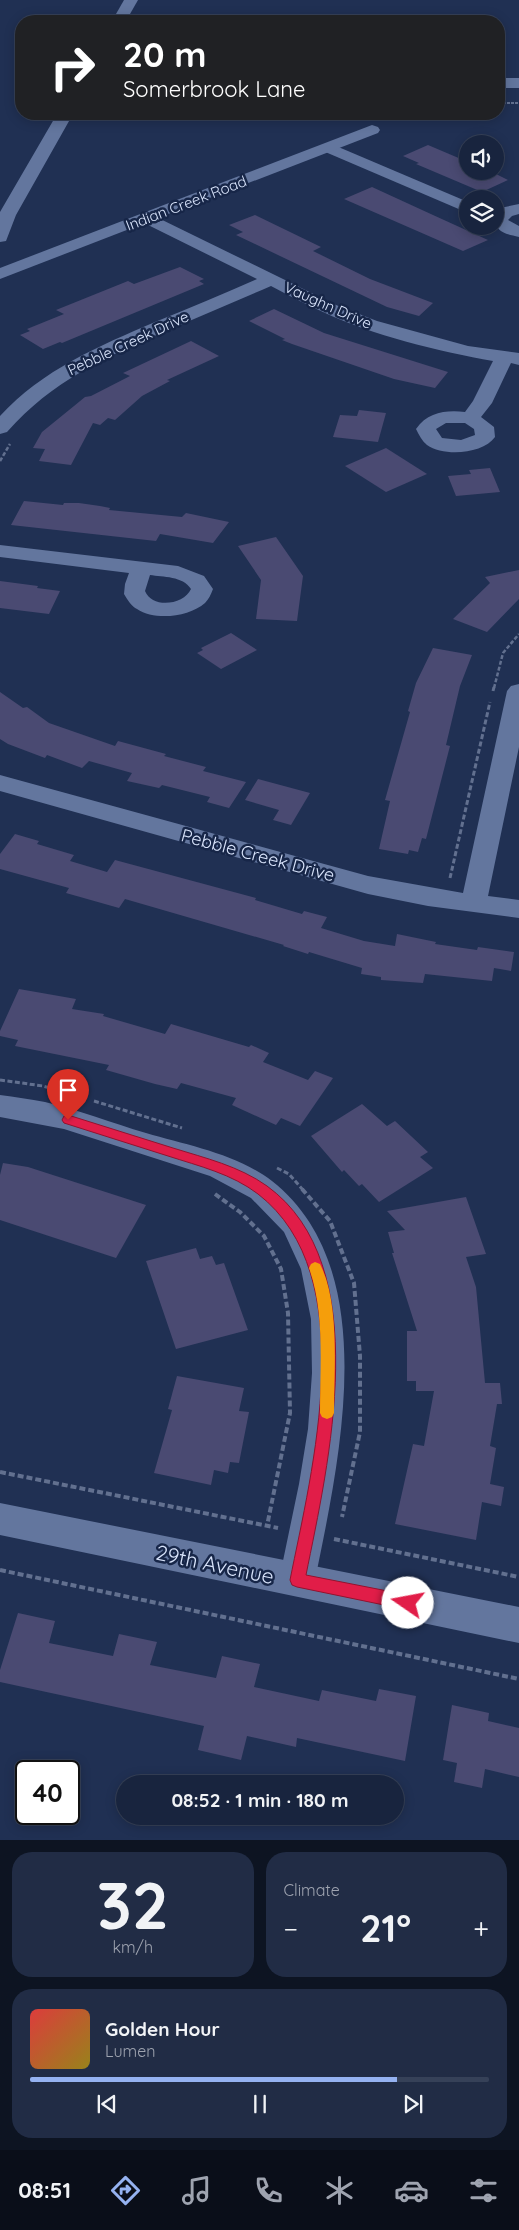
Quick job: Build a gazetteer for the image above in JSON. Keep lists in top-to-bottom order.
{
  "streets": {
    "street": [
      "Indian Creek Road",
      "Vaughn Drive",
      "Pebble Creek Drive",
      "29th Avenue"
    ]
  },
  "crossings": [
    ["Indian Creek Road", "Vaughn Drive"],
    ["Vaughn Drive", "Pebble Creek Drive"]
  ],
  "page": {
    "turn": ["20 m", "Somerbrook Lane"],
    "limit": "40",
    "trip": "08:52 · 1 min · 180 m",
    "tile": [
      ["32", "km/h"],
      "Climate"
    ],
    "heat": ["−", "21°", "+"],
    "song": ["Golden Hour", "Lumen"],
    "tabs": "08:51"
  }
}
